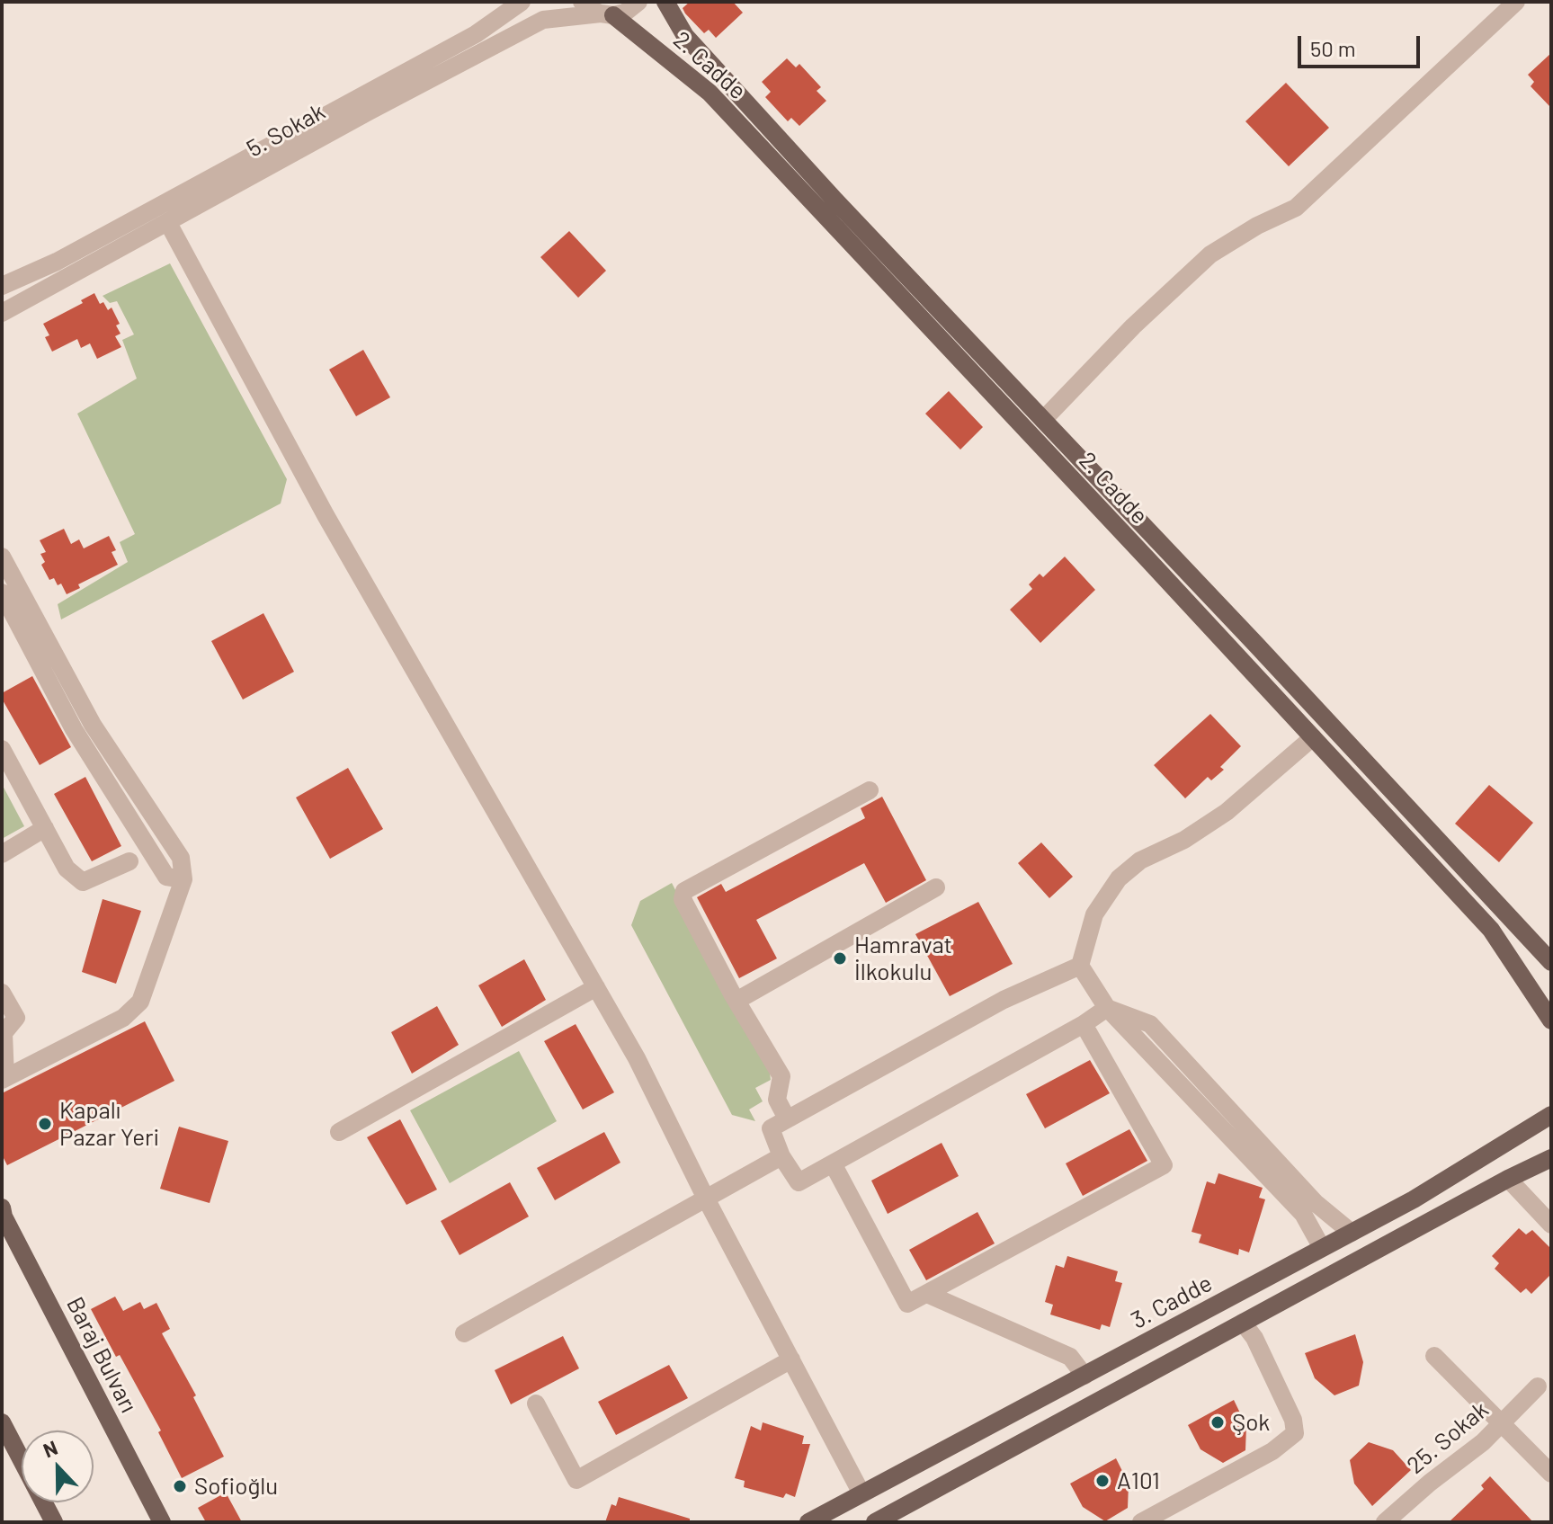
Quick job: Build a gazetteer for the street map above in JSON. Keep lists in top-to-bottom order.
{
  "streets": {
    "main road": ["2. Cadde", "3. Cadde", "Baraj Bulvarı"],
    "street": ["5. Sokak", "25. Sokak"]
  },
  "crossings": [
    ["2. Cadde", "5. Sokak"]
  ],
  "places": [
    "Hamravat İlkokulu",
    "Kapalı Pazar Yeri",
    "Şok",
    "A101",
    "Sofioğlu"
  ],
  "scale_bar": "50 m",
  "north": "top"
}
